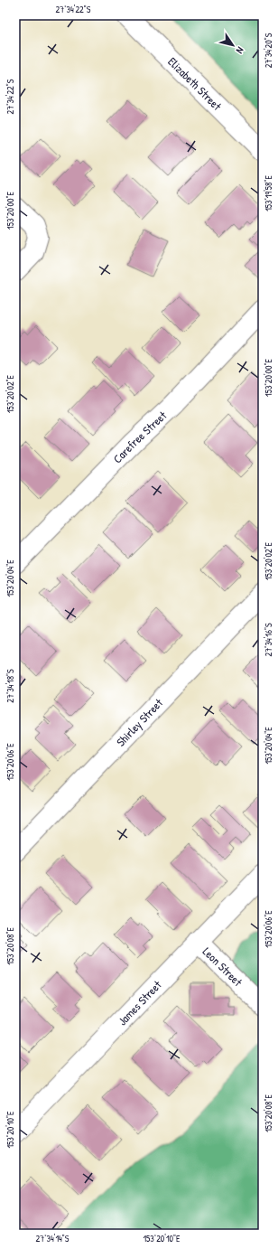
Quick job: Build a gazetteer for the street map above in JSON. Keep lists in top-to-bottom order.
{
  "streets": {
    "street": [
      "Elizabeth Street",
      "Carefree Street",
      "Shirley Street",
      "Leon Street",
      "James Street"
    ]
  },
  "crossings": [
    ["Leon Street", "James Street"]
  ],
  "north": "bottom right",
  "coordinates": [
    "27°34'22\"S",
    "27°34'20\"S",
    "153°19'58\"E",
    "153°20'00\"E",
    "153°20'02\"E",
    "153°20'04\"E",
    "27°34'16\"S",
    "27°34'18\"S",
    "153°20'06\"E",
    "153°20'08\"E",
    "153°20'10\"E",
    "27°34'14\"S"
  ]
}
